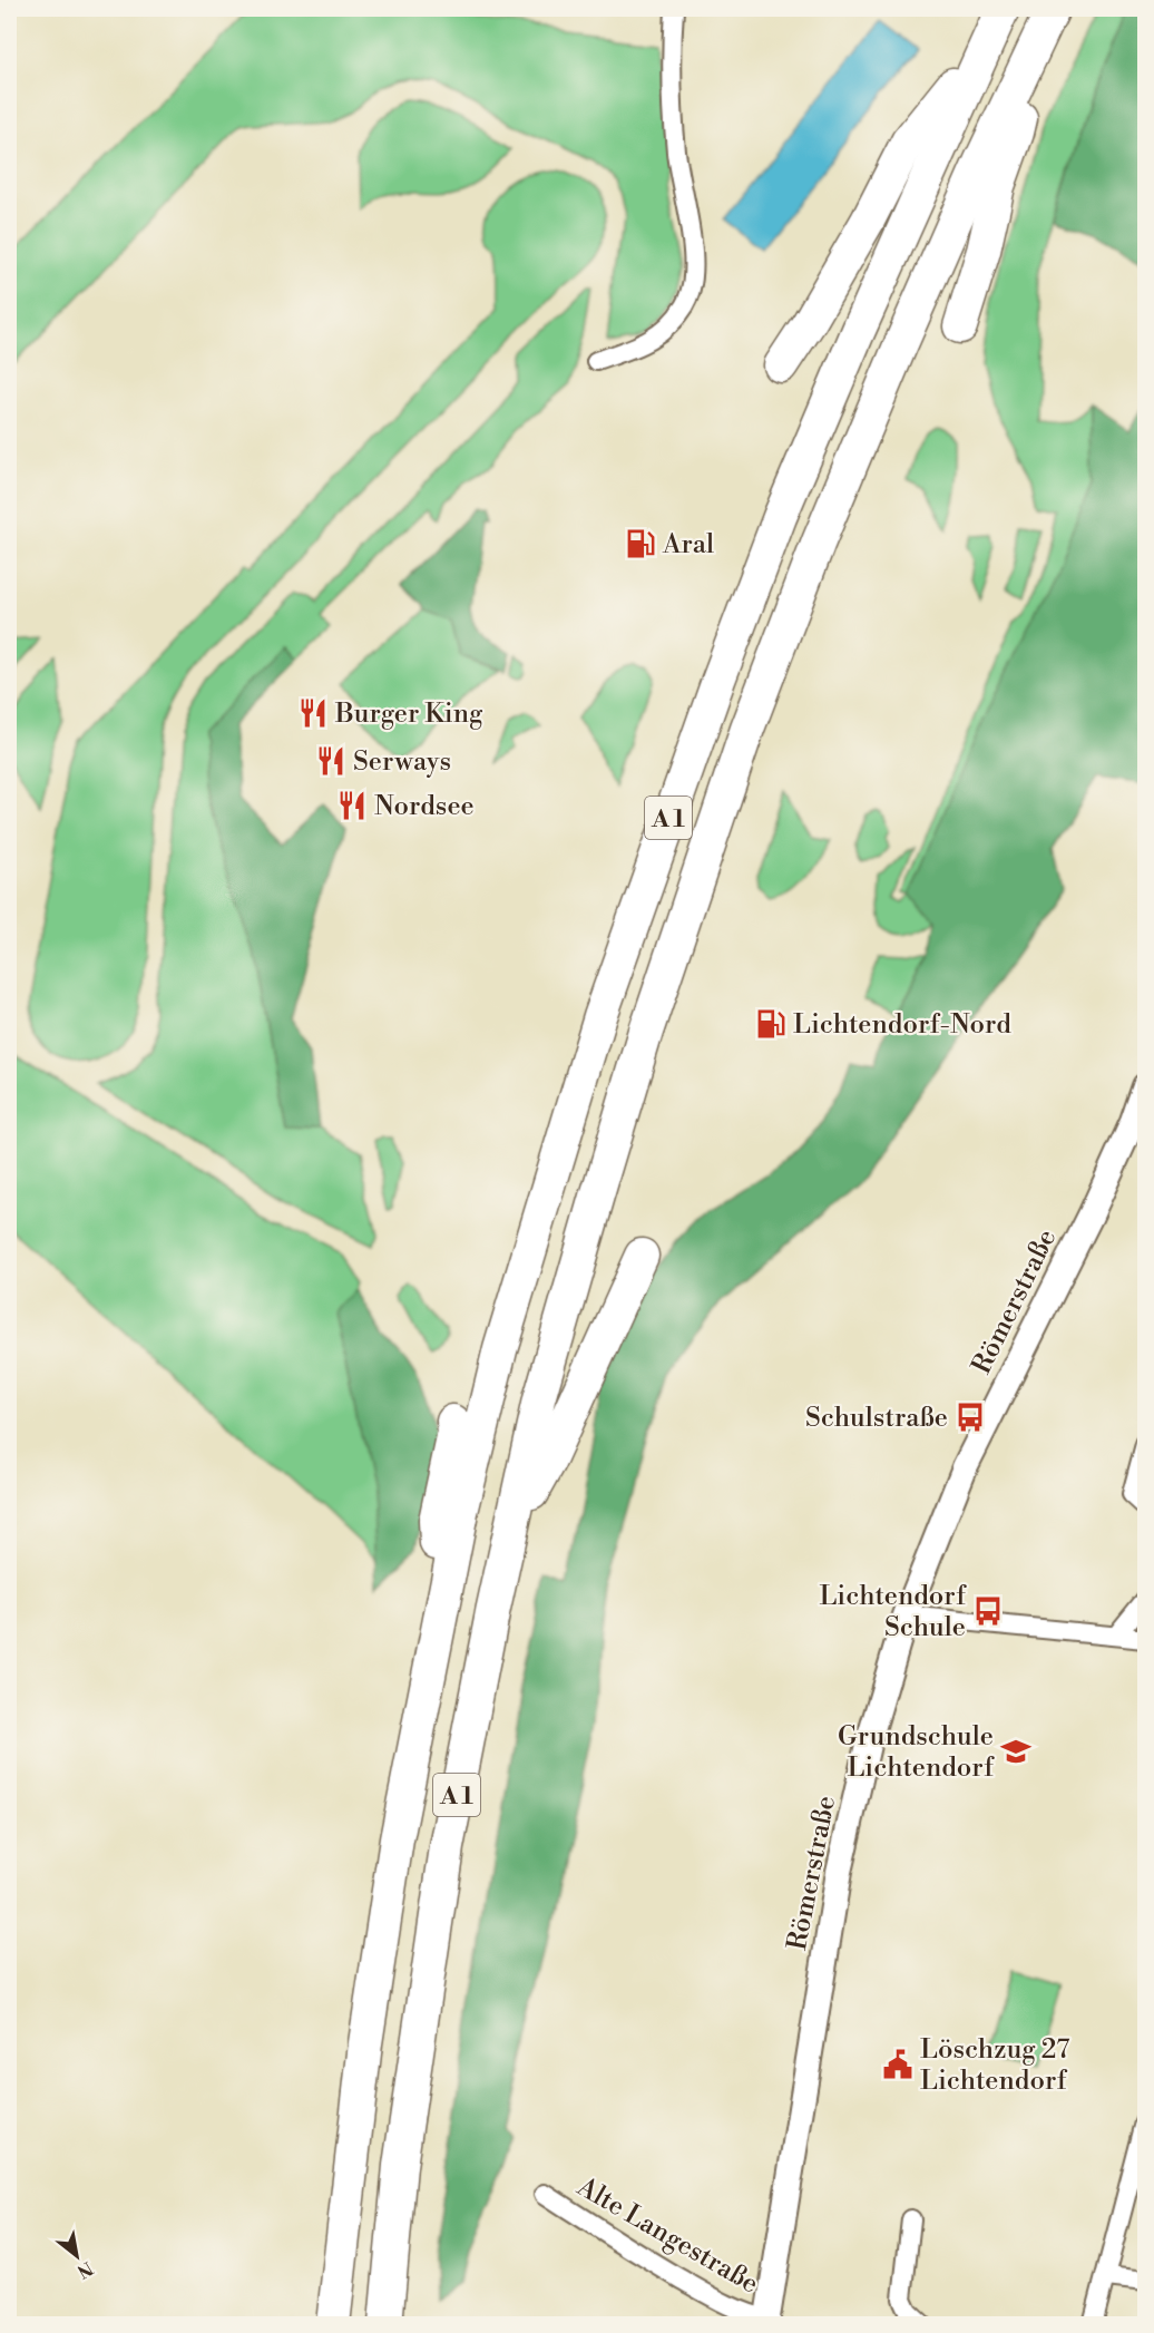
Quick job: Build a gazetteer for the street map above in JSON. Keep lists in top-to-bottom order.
{
  "streets": {
    "highway": ["A 1"],
    "street": ["Römerstraße", "Alte Langestraße"]
  },
  "crossings": [
    ["Römerstraße", "Alte Langestraße"]
  ],
  "places": {
    "fuel station": ["Aral", "Lichtendorf-Nord"],
    "restaurant": ["Burger King", "Serways", "Nordsee"],
    "bus stop": ["Schulstraße", "Lichtendorf Schule"],
    "school or university": ["Grundschule Lichtendorf"],
    "public building": ["Löschzug 27 Lichtendorf"]
  },
  "north": "bottom right"
}
